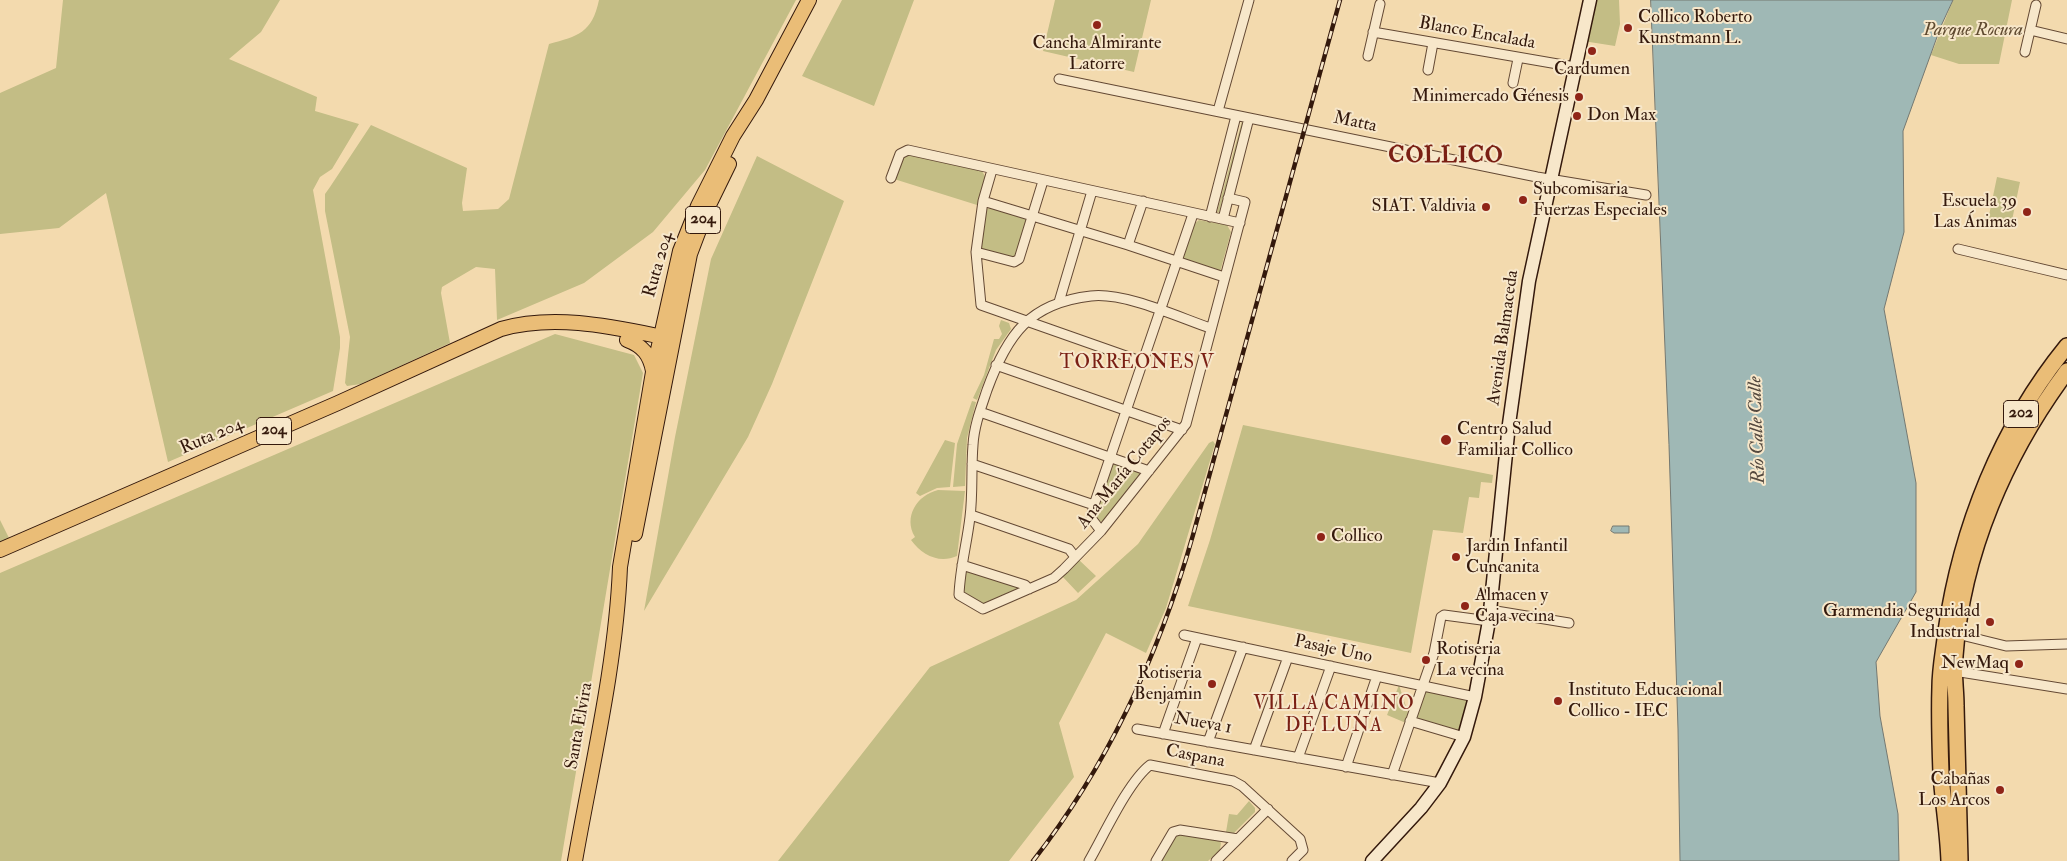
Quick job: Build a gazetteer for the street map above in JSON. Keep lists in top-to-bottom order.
{
  "streets": {
    "highway": ["202"],
    "main road": [
      "204",
      "Ruta 204",
      "Avenida Balmaceda",
      "Santa Elvira"
    ],
    "street": [
      "Blanco Encalada",
      "Matta",
      "Ana María Cotapos",
      "Pasaje Uno",
      "Nueva 1",
      "Caspana"
    ]
  },
  "crossings": [
    ["Blanco Encalada", "Avenida Balmaceda"],
    ["Matta", "Avenida Balmaceda"],
    ["Ruta 204", "Santa Elvira"],
    ["Avenida Balmaceda", "Pasaje Uno"],
    ["Avenida Balmaceda", "Nueva 1"]
  ],
  "districts": ["COLLICO", "TORREONES V", "VILLA CAMINO DE LUNA"],
  "water": ["Río Calle Calle"],
  "parks": ["Parque Rocura"],
  "places": [
    "Cancha Almirante Latorre",
    "Collico Roberto Kunstmann L.",
    "Cardumen",
    "Minimercado Génesis",
    "Don Max",
    "Subcomisaria Fuerzas Especiales",
    "SIAT. Valdivia",
    "Escuela 39 Las Ánimas",
    "Centro Salud Familiar Collico",
    "Collico",
    "Jardin Infantil Cuncanita",
    "Almacen y Caja vecina",
    "Garmendia Seguridad Industrial",
    "Rotiseria La vecina",
    "NewMaq",
    "Rotiseria Benjamin",
    "Instituto Educacional Collico - IEC",
    "Cabañas Los Arcos"
  ]
}
